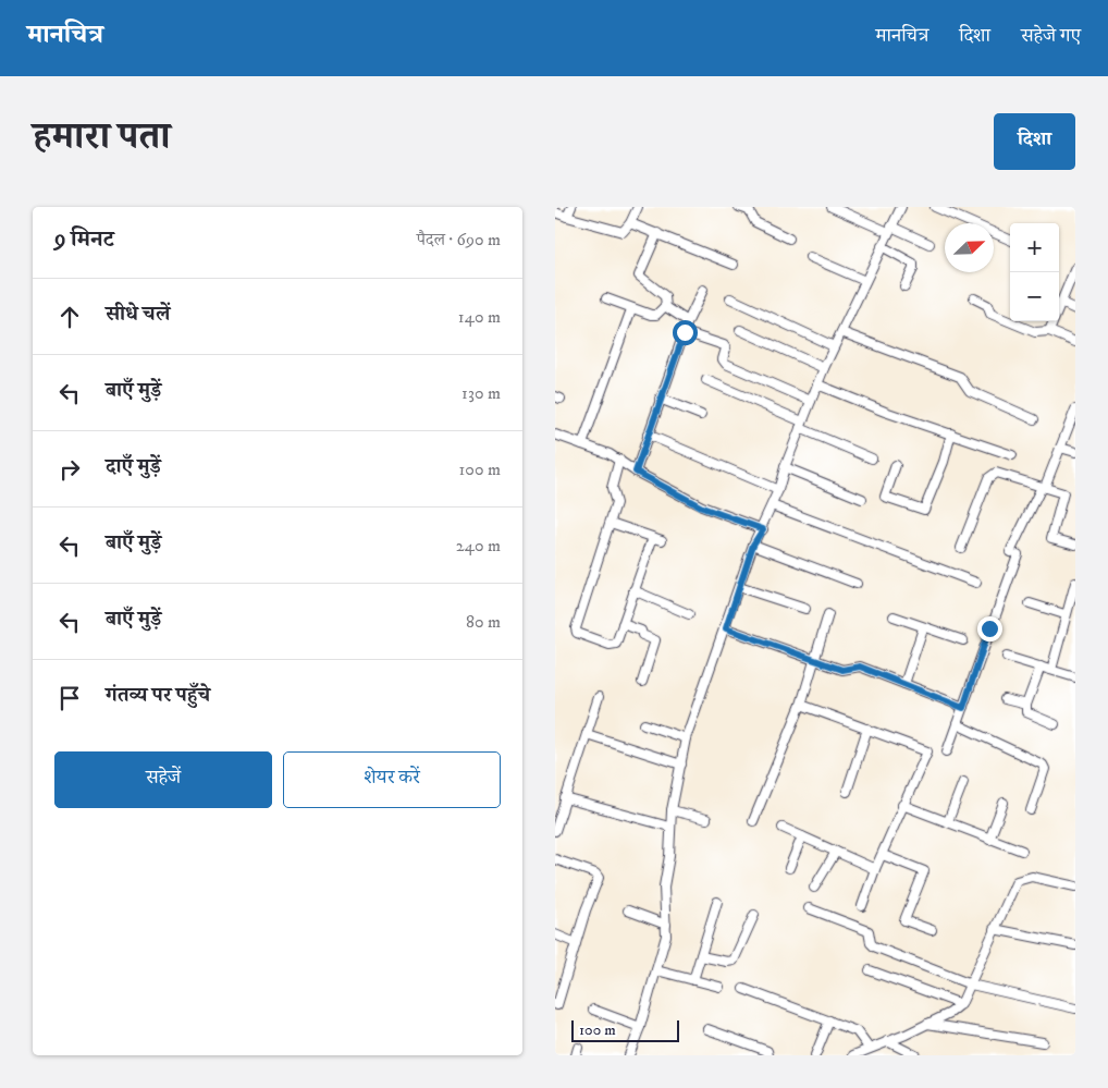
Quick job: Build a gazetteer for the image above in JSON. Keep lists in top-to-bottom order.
{
  "scale_bar": "100 m",
  "north": "top right",
  "page": {
    "header": "मानचित्र",
    "nav": ["मानचित्र", "दिशा", "सहेजे गए"],
    "title": "हमारा पता",
    "buttons": [
      "दिशा",
      ["सहेजें", "शेयर करें"]
    ],
    "heading": ["9 मिनट", "पैदल · 690 m"],
    "map_buttons": ["+", "−"],
    "list": [
      ["सीधे चलें", "140 m"],
      ["बाएँ मुड़ें", "130 m"],
      ["दाएँ मुड़ें", "100 m"],
      ["बाएँ मुड़ें", "240 m"],
      ["बाएँ मुड़ें", "80 m"],
      "गंतव्य पर पहुँचे"
    ],
    "scale": "100 m"
  }
}
